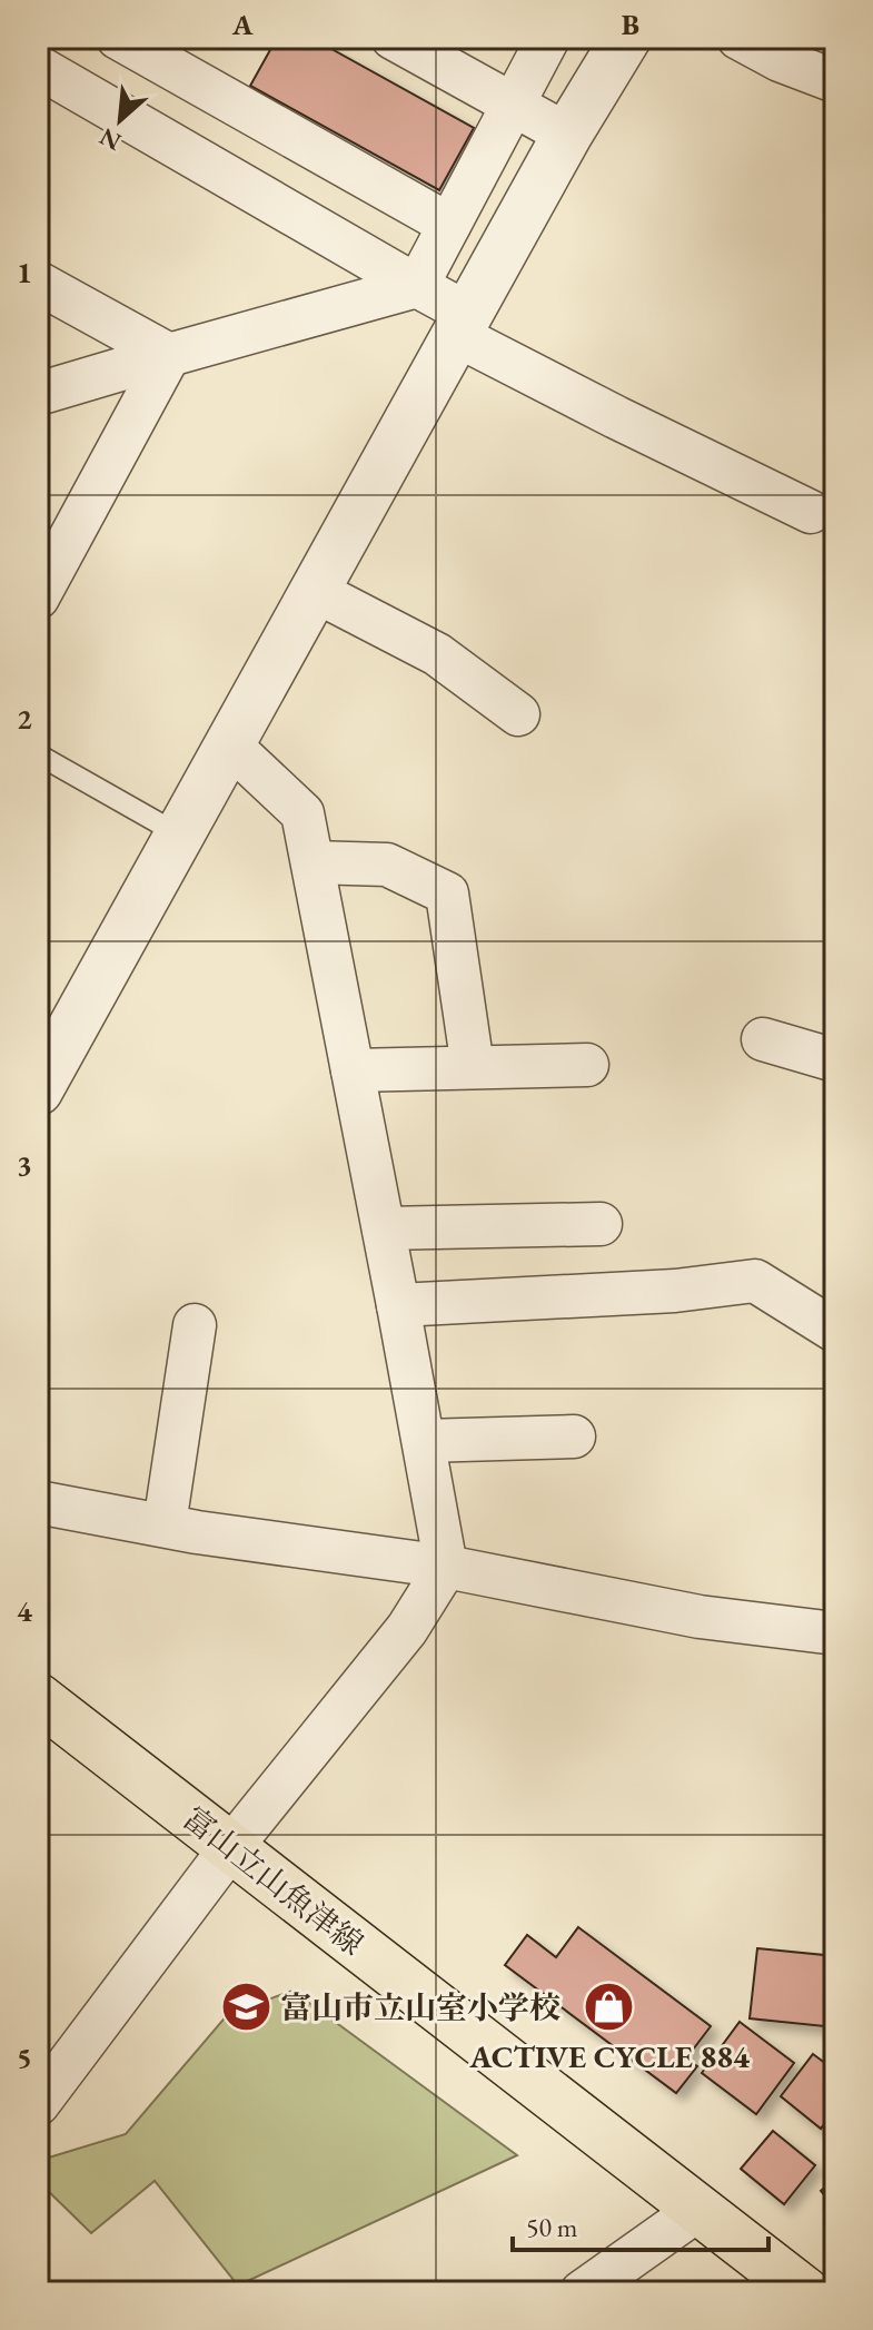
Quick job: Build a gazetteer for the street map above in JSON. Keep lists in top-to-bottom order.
{
  "streets": {
    "main road": ["富山立山魚津線"]
  },
  "places": {
    "school or university": ["富山市立山室小学校"],
    "shop": ["ACTIVE CYCLE 884"]
  },
  "scale_bar": "50 m",
  "north": "bottom left",
  "grid": {
    "columns": ["A", "B"],
    "rows": [
      "1",
      "2",
      "3",
      "4",
      "5"
    ]
  }
}
